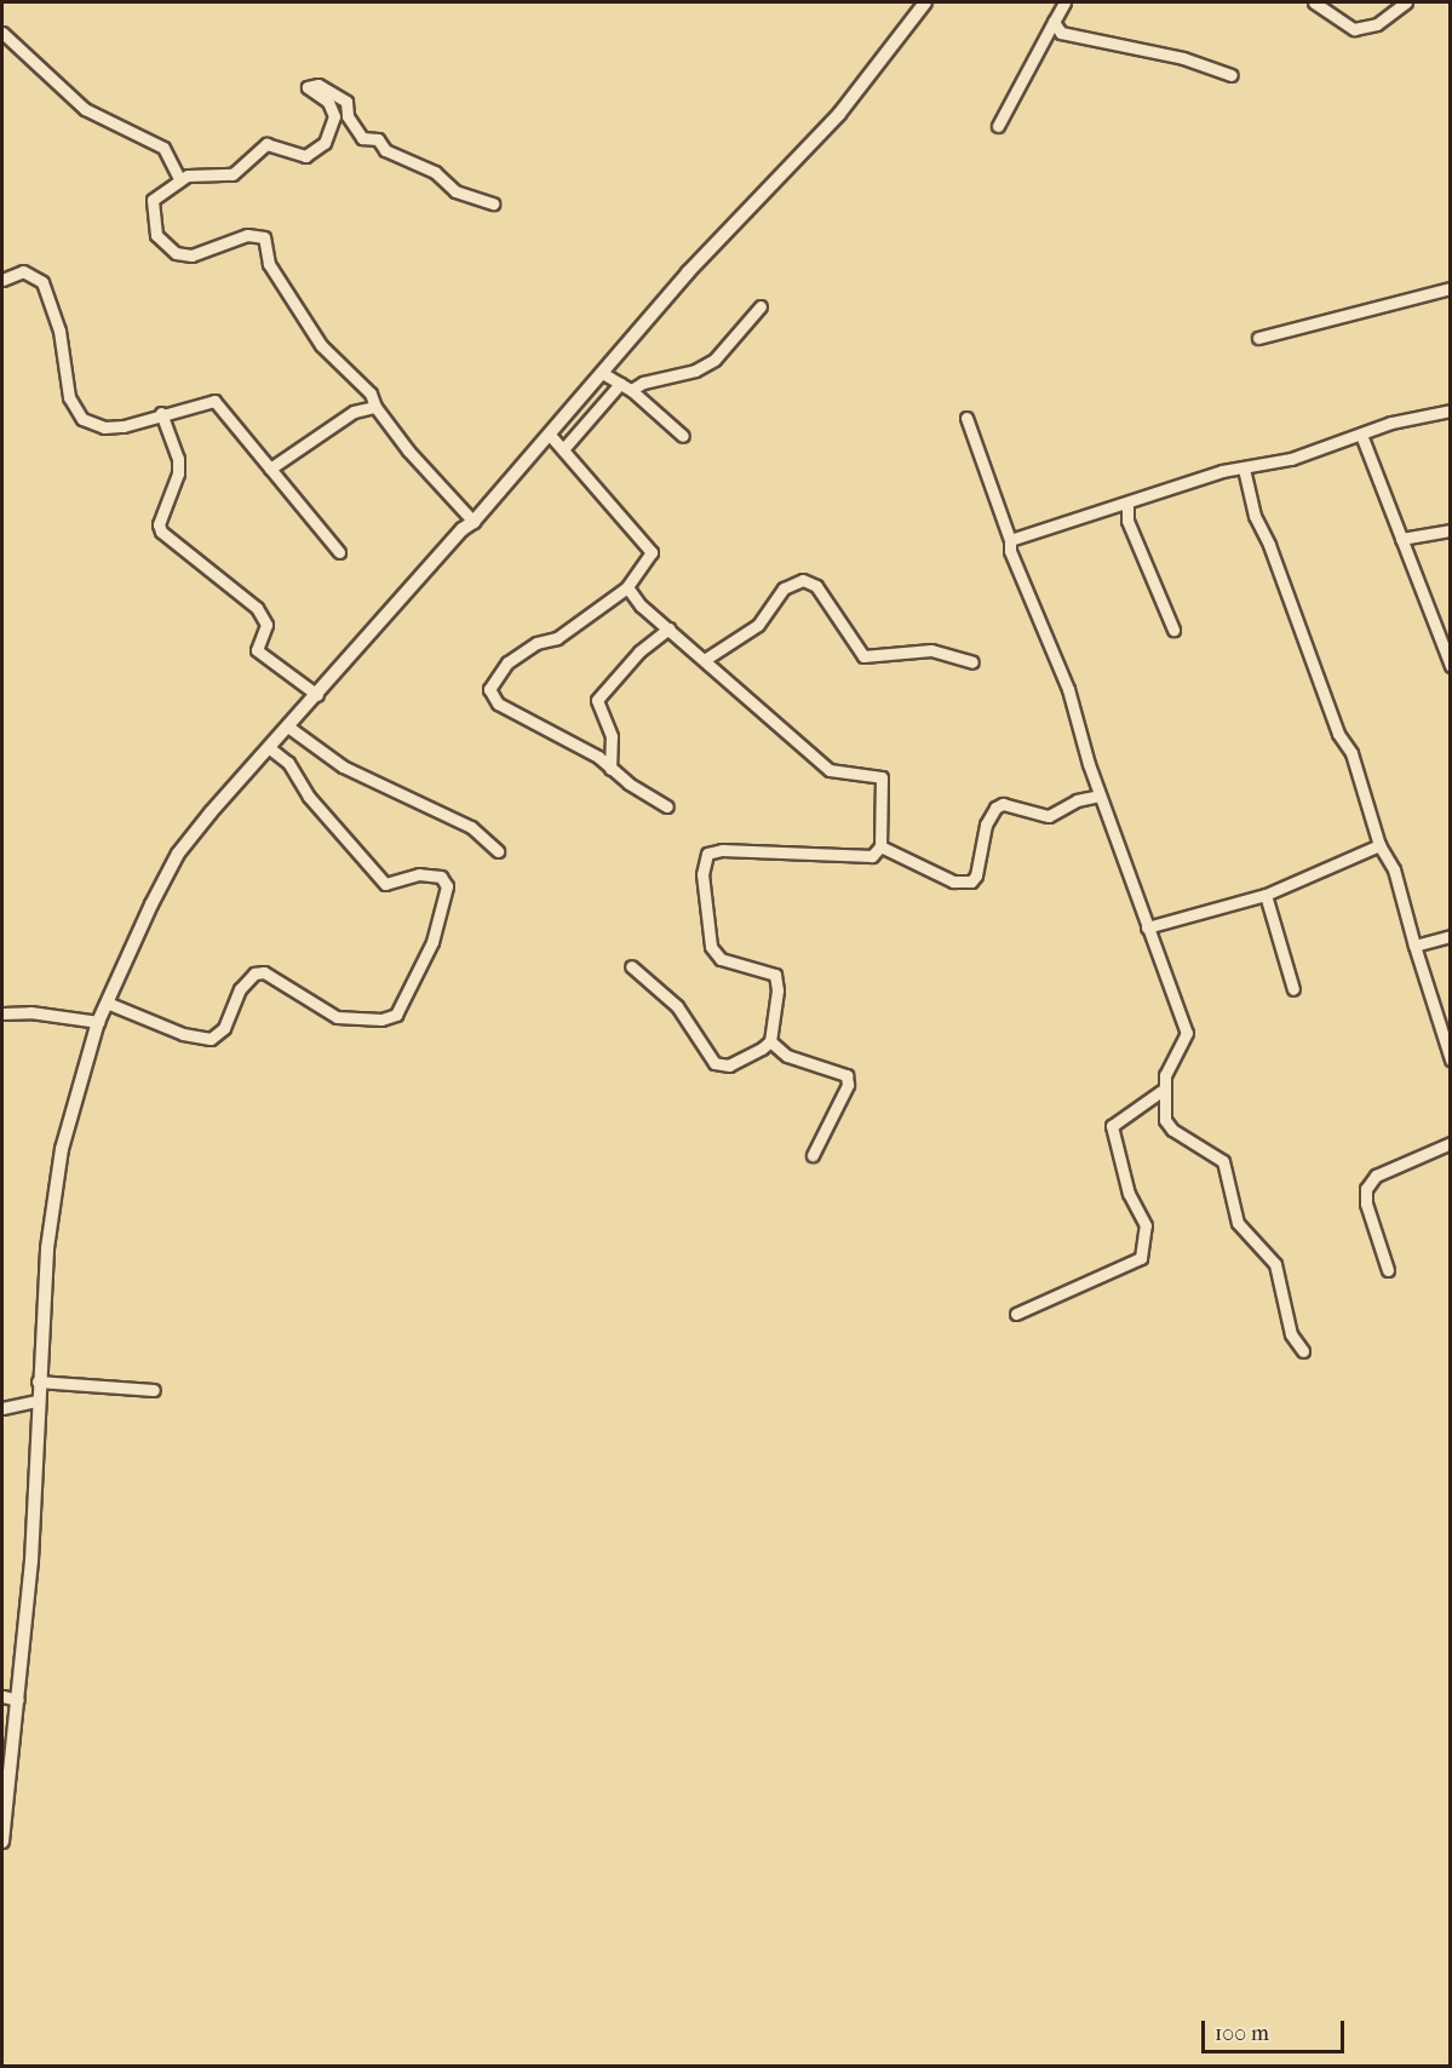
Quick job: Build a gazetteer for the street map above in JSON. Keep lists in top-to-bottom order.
{
  "scale_bar": "100 m"
}
